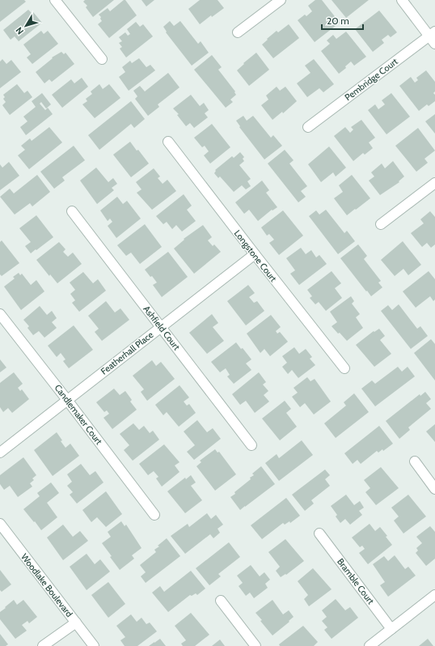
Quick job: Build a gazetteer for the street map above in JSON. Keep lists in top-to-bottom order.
{
  "streets": {
    "street": [
      "Pembridge Court",
      "Longstone Court",
      "Ashfield Court",
      "Featherhall Place",
      "Candlemaker Court",
      "Bramble Court",
      "Woodlake Boulevard"
    ]
  },
  "crossings": [
    ["Longstone Court", "Featherhall Place"],
    ["Ashfield Court", "Featherhall Place"],
    ["Featherhall Place", "Candlemaker Court"]
  ],
  "scale_bar": "20 m",
  "north": "bottom left"
}
